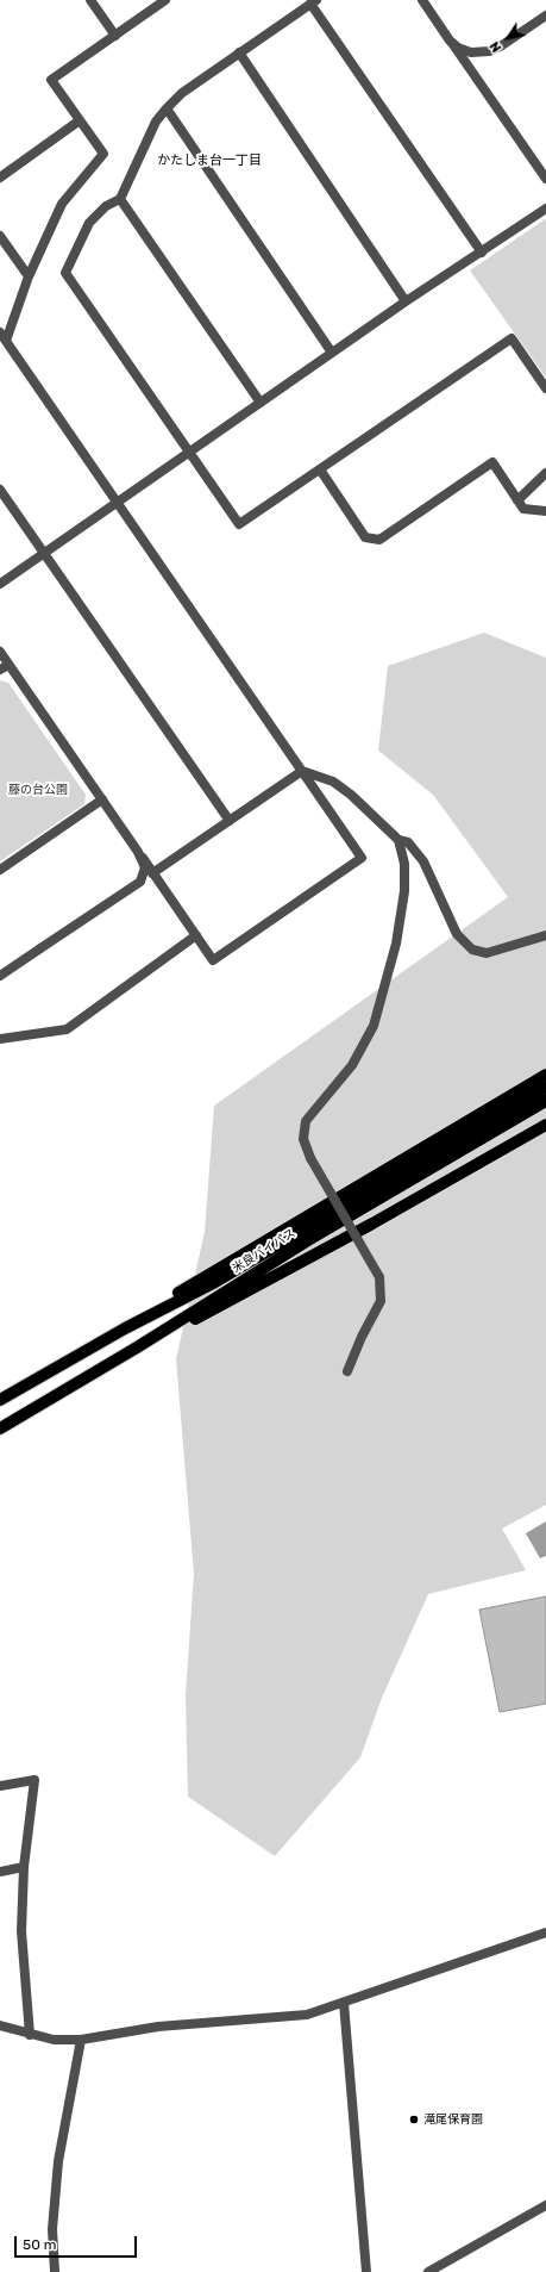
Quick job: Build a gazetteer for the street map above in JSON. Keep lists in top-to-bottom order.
{
  "streets": {
    "main road": ["米良バイパス"]
  },
  "districts": ["かたしま台一丁目"],
  "parks": ["藤の台公園"],
  "places": ["滝尾保育園"],
  "scale_bar": "50 m",
  "north": "bottom left"
}
